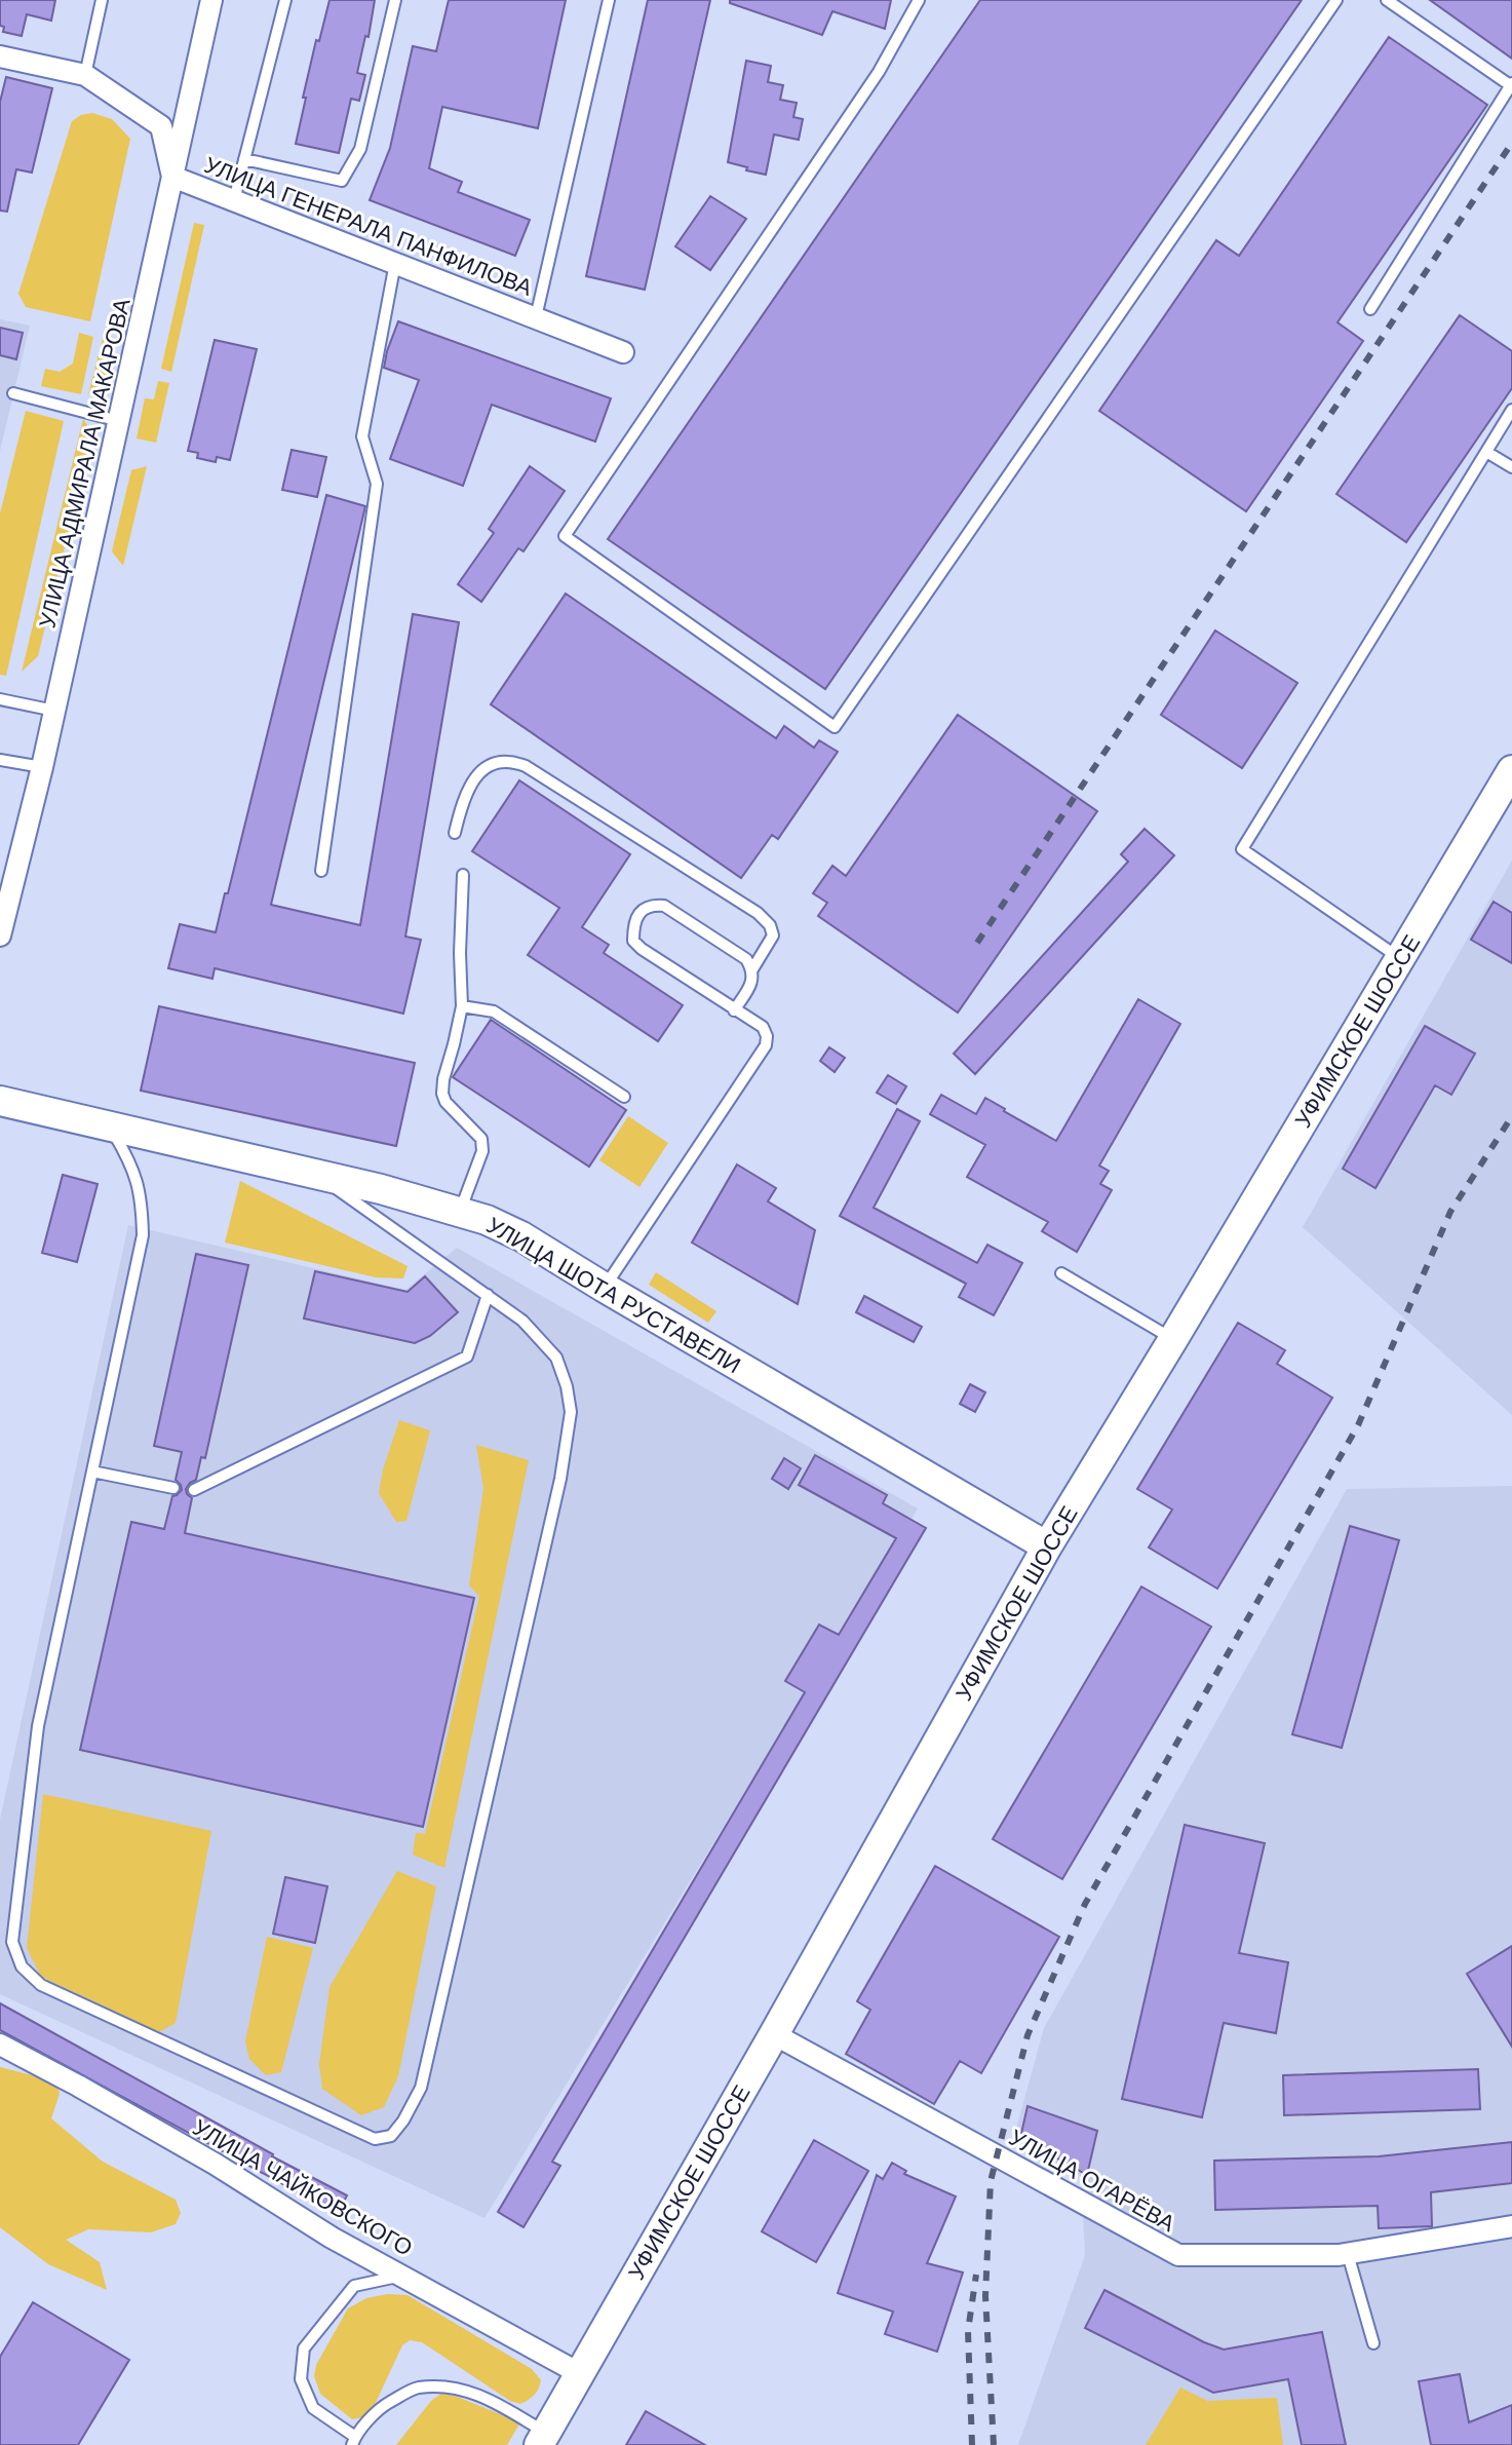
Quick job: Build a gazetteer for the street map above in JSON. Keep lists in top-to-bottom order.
{
  "streets": {
    "main road": ["УФИМСКОЕ ШОССЕ", "УЛИЦА ШОТА РУСТАВЕЛИ"],
    "street": [
      "УЛИЦА ГЕНЕРАЛА ПАНФИЛОВА",
      "УЛИЦА АДМИРАЛА МАКАРОВА",
      "УЛИЦА ОГАРЁВА",
      "УЛИЦА ЧАЙКОВСКОГО"
    ]
  },
  "crossings": [
    ["УЛИЦА ГЕНЕРАЛА ПАНФИЛОВА", "УЛИЦА АДМИРАЛА МАКАРОВА"],
    ["УФИМСКОЕ ШОССЕ", "УЛИЦА ШОТА РУСТАВЕЛИ"],
    ["УФИМСКОЕ ШОССЕ", "УЛИЦА ОГАРЁВА"],
    ["УФИМСКОЕ ШОССЕ", "УЛИЦА ЧАЙКОВСКОГО"]
  ]
}
